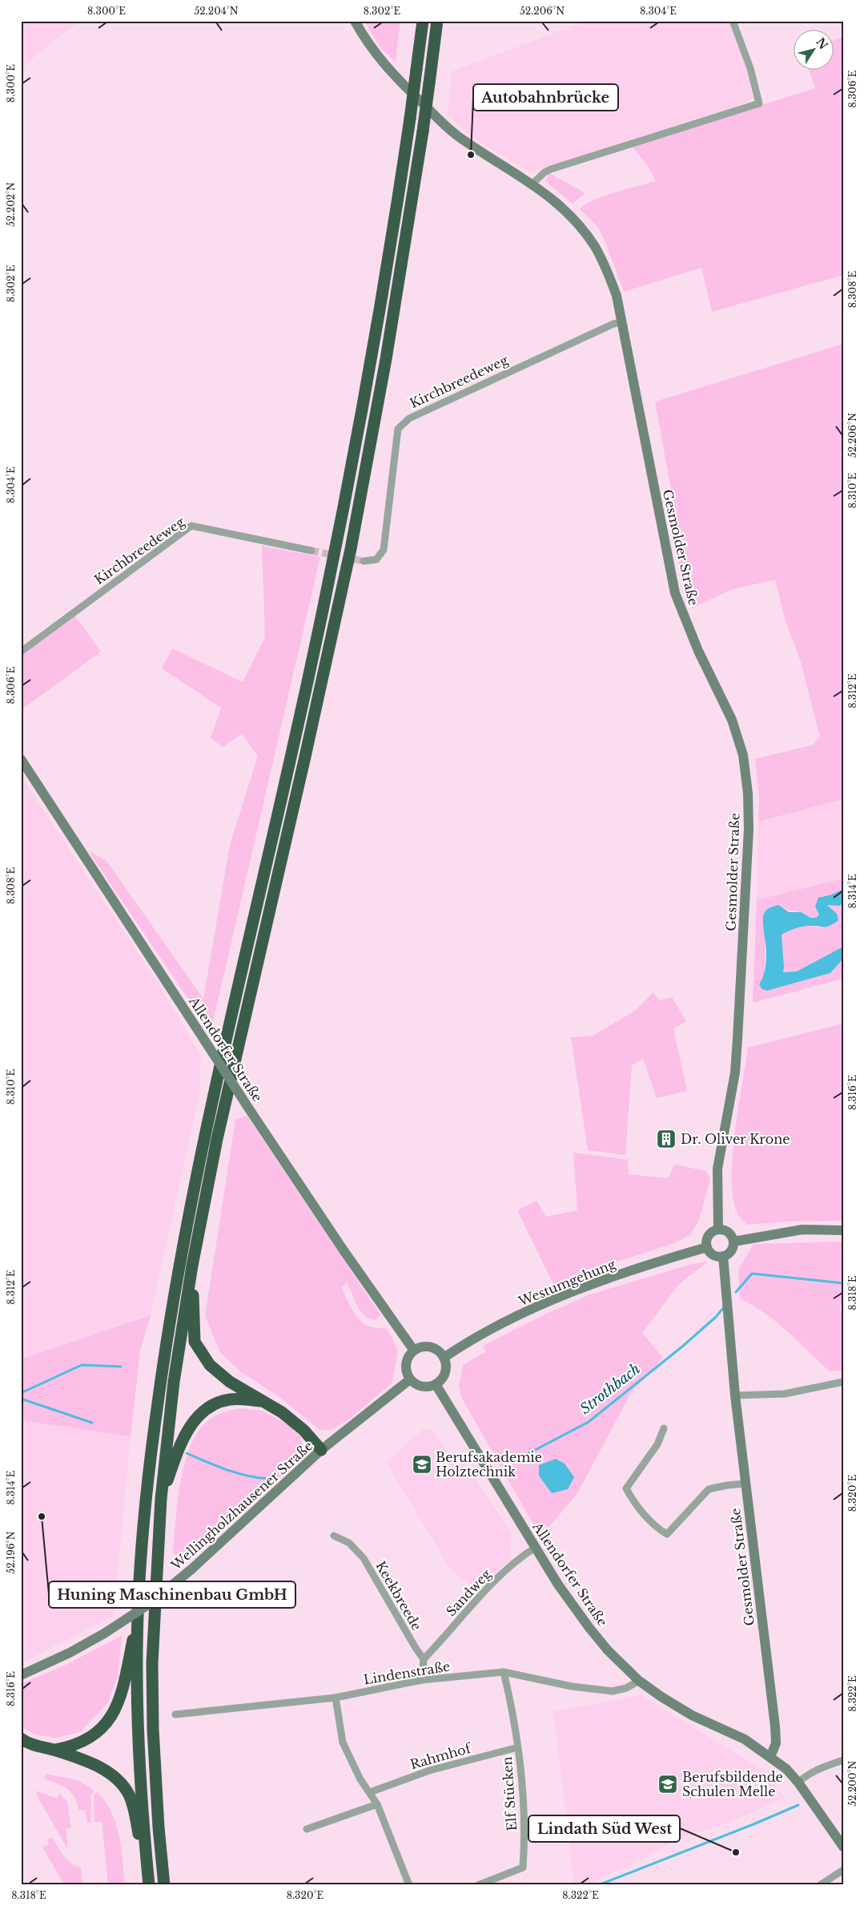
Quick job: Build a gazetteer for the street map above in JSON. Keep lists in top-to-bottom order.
{
  "streets": {
    "main road": [
      "Gesmolder Straße",
      "Allendorfer Straße",
      "Westumgehung",
      "Wellingholzhausener Straße"
    ],
    "street": [
      "Kirchbreedeweg",
      "Sandweg",
      "Keekbreede",
      "Lindenstraße",
      "Rahmhof",
      "Elf Stücken"
    ]
  },
  "crossings": [
    ["Kirchbreedeweg", "Gesmolder Straße"],
    ["Gesmolder Straße", "Allendorfer Straße"],
    ["Gesmolder Straße", "Westumgehung"],
    ["Allendorfer Straße", "Westumgehung"],
    ["Allendorfer Straße", "Wellingholzhausener Straße"],
    ["Allendorfer Straße", "Sandweg"],
    ["Allendorfer Straße", "Lindenstraße"],
    ["Westumgehung", "Wellingholzhausener Straße"],
    ["Sandweg", "Keekbreede"],
    ["Lindenstraße", "Elf Stücken"],
    ["Rahmhof", "Elf Stücken"]
  ],
  "water": ["Strothbach"],
  "places": {
    "other": ["Autobahnbrücke", "Huning Maschinenbau GmbH", "Lindath Süd West"],
    "building": ["Dr. Oliver Krone"],
    "school or university": ["Berufsakademie Holztechnik", "Berufsbildende Schulen Melle"]
  },
  "north": "top right",
  "coordinates": [
    "8.300°E",
    "52.204°N",
    "8.302°E",
    "52.206°N",
    "8.304°E",
    "8.306°E",
    "52.202°N",
    "8.308°E",
    "8.310°E",
    "8.312°E",
    "8.314°E",
    "8.316°E",
    "8.318°E",
    "8.320°E",
    "52.196°N",
    "8.322°E",
    "52.200°N"
  ]
}
